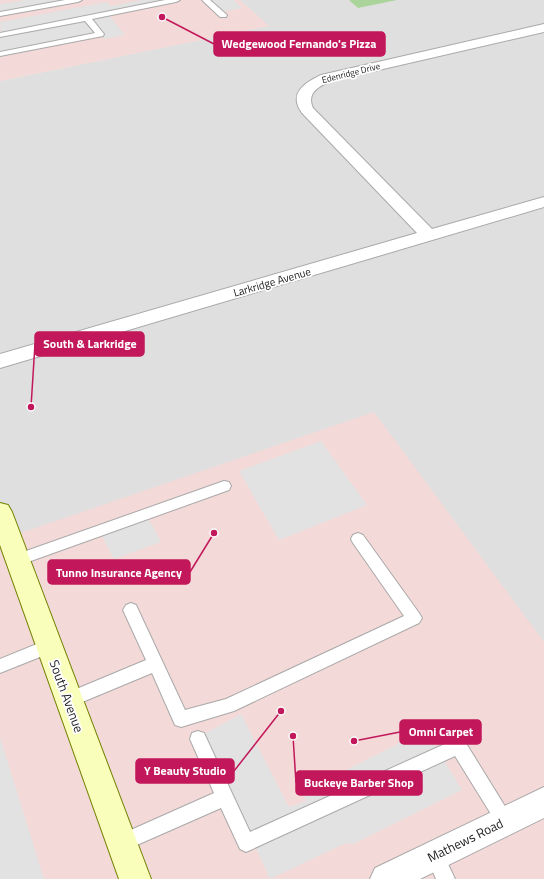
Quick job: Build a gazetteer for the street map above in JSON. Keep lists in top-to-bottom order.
{
  "streets": {
    "main road": ["South Avenue"],
    "street": ["Edenridge Drive", "Larkridge Avenue", "Mathews Road"]
  },
  "crossings": [
    ["Edenridge Drive", "Larkridge Avenue"]
  ],
  "places": [
    "Wedgewood Fernando's Pizza",
    "South & Larkridge",
    "Tunno Insurance Agency",
    "Y Beauty Studio",
    "Buckeye Barber Shop",
    "Omni Carpet"
  ]
}
